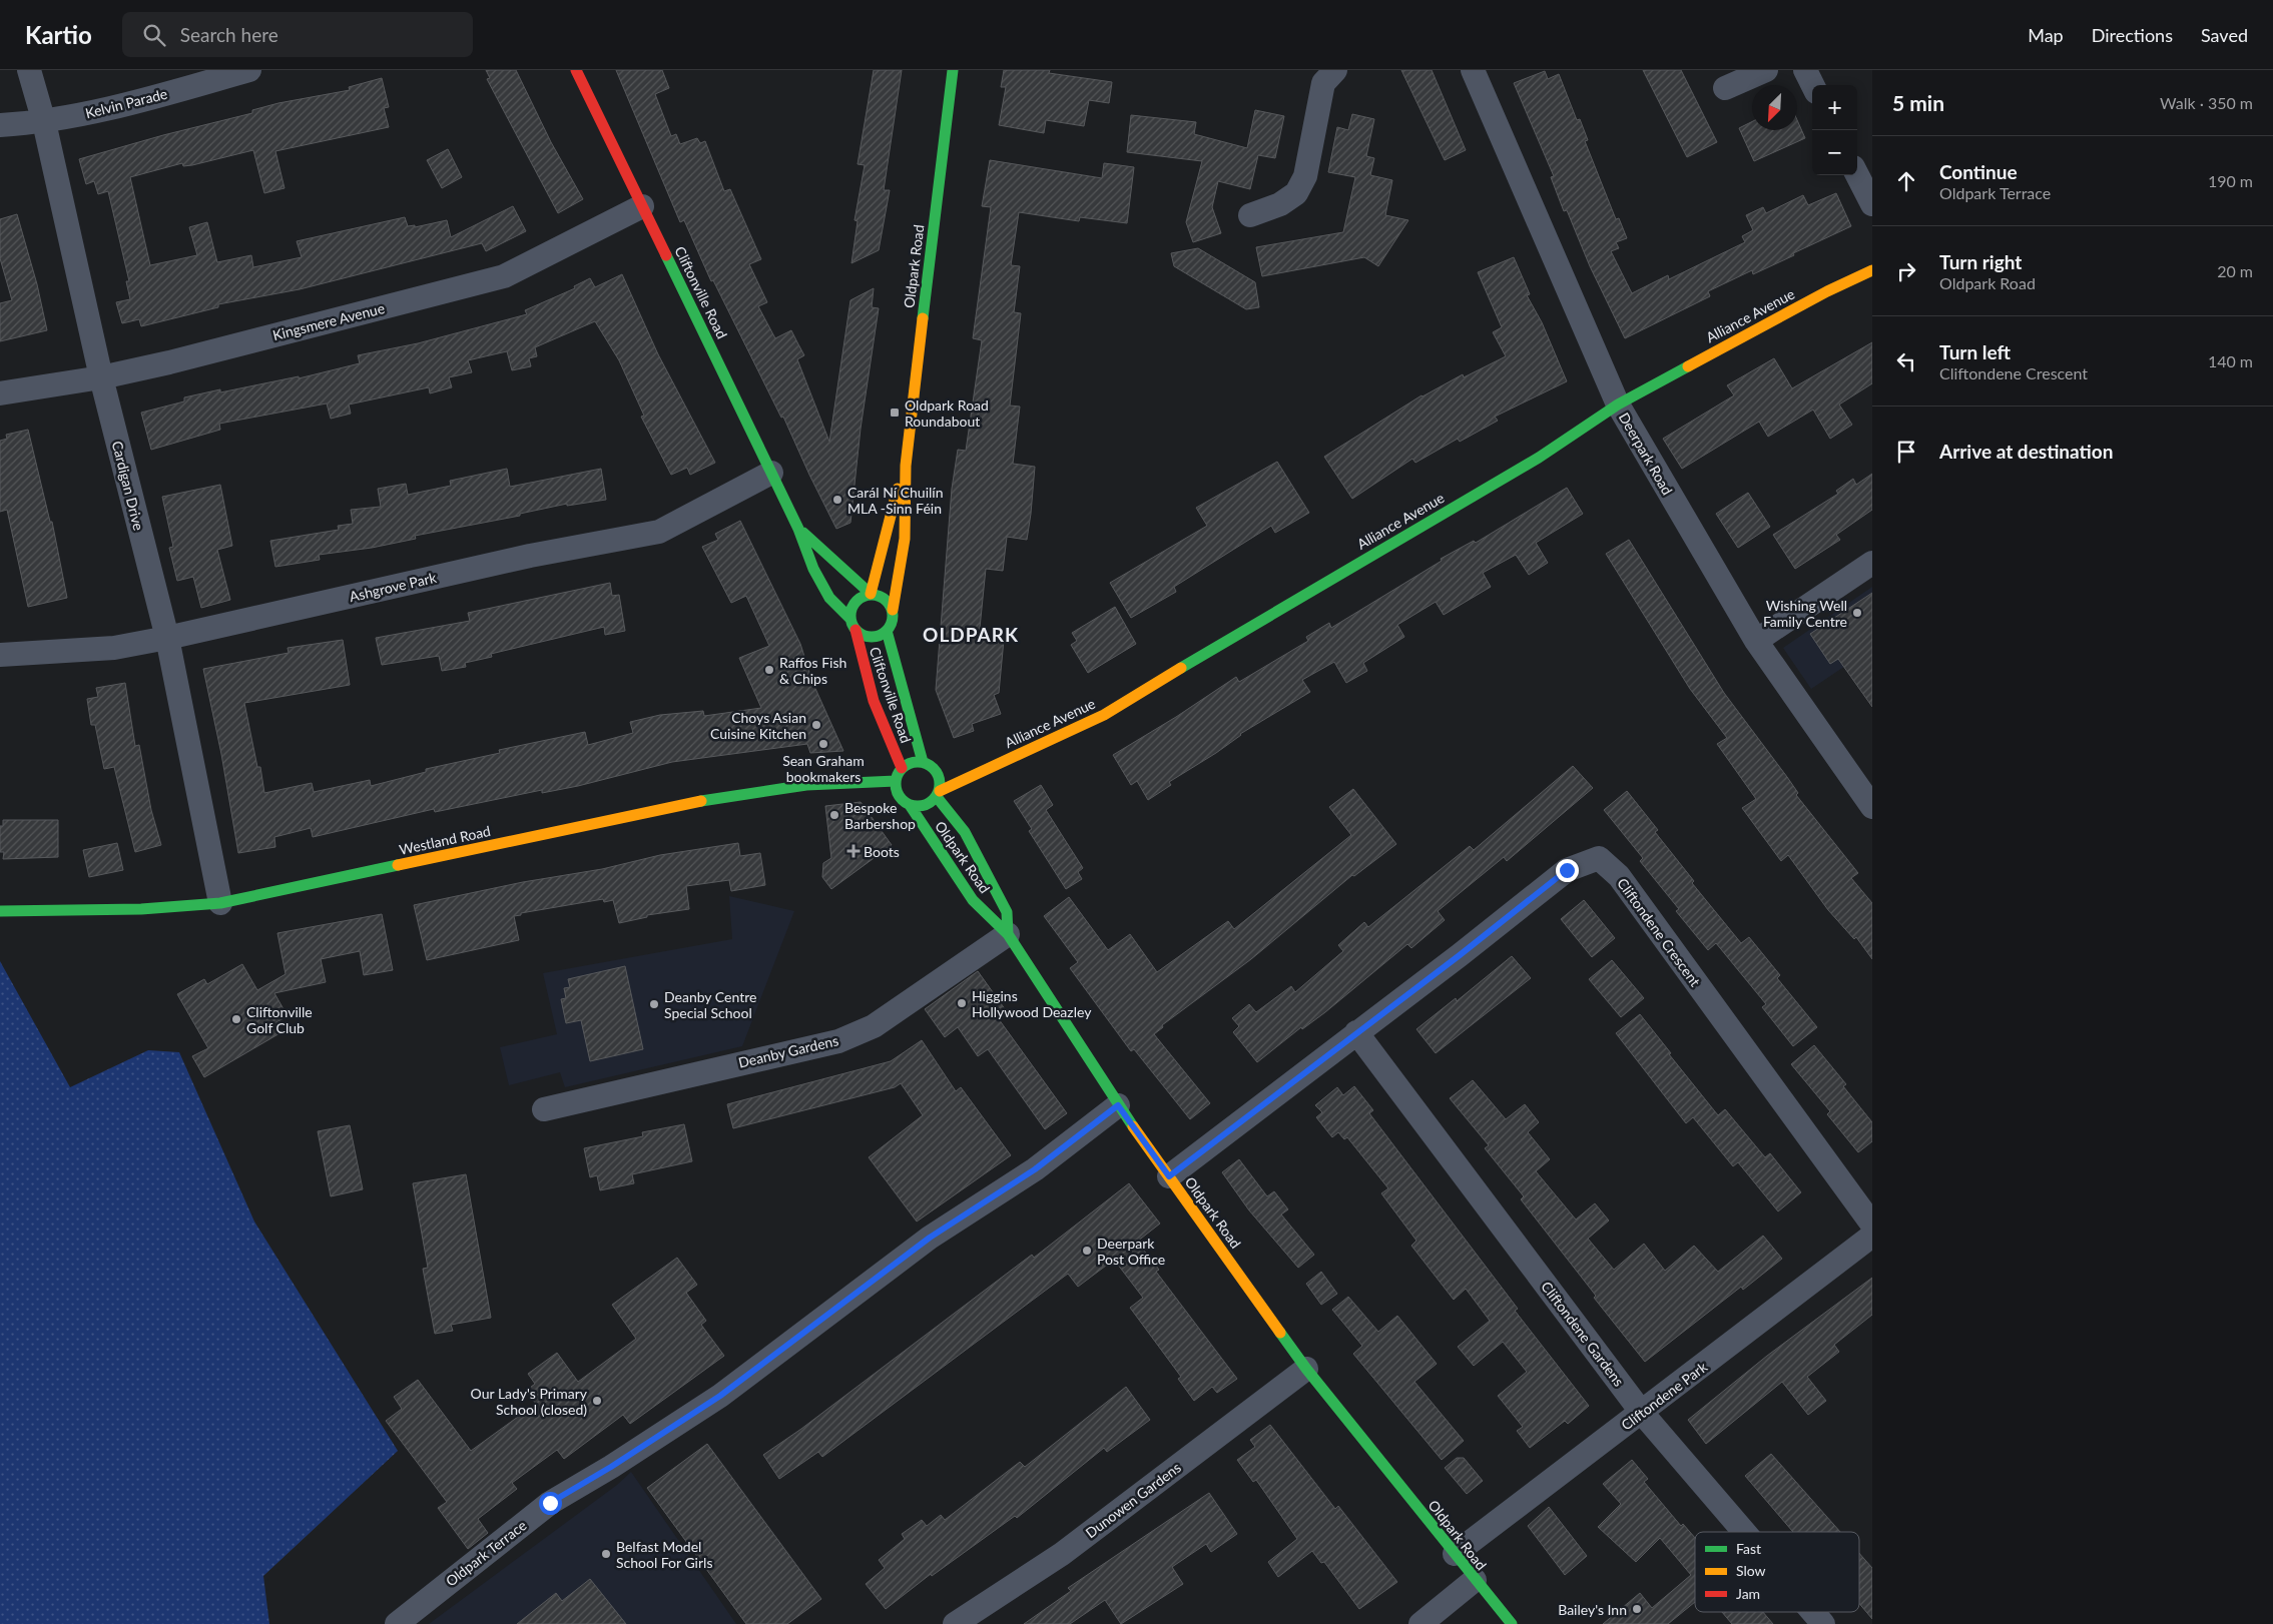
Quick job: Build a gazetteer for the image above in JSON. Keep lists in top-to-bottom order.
{
  "streets": {
    "street": [
      "Kelvin Parade",
      "Oldpark Road",
      "Cliftonville Road",
      "Alliance Avenue",
      "Kingsmere Avenue",
      "Deerpark Road",
      "Cardigan Drive",
      "Ashgrove Park",
      "Westland Road",
      "Cliftondene Crescent",
      "Deanby Gardens",
      "Cliftondene Gardens",
      "Cliftondene Park",
      "Dunowen Gardens",
      "Oldpark Terrace"
    ]
  },
  "crossings": [
    ["Kelvin Parade", "Cardigan Drive"],
    ["Oldpark Road", "Cliftonville Road"],
    ["Oldpark Road", "Alliance Avenue"],
    ["Oldpark Road", "Westland Road"],
    ["Oldpark Road", "Cliftondene Crescent"],
    ["Oldpark Road", "Deanby Gardens"],
    ["Oldpark Road", "Cliftondene Park"],
    ["Oldpark Road", "Dunowen Gardens"],
    ["Oldpark Road", "Oldpark Terrace"],
    ["Cliftonville Road", "Alliance Avenue"],
    ["Cliftonville Road", "Kingsmere Avenue"],
    ["Cliftonville Road", "Ashgrove Park"],
    ["Cliftonville Road", "Westland Road"],
    ["Alliance Avenue", "Deerpark Road"],
    ["Alliance Avenue", "Westland Road"],
    ["Kingsmere Avenue", "Cardigan Drive"],
    ["Cardigan Drive", "Ashgrove Park"],
    ["Cardigan Drive", "Westland Road"],
    ["Cliftondene Crescent", "Cliftondene Gardens"],
    ["Cliftondene Gardens", "Cliftondene Park"]
  ],
  "districts": ["OLDPARK"],
  "places": {
    "transit": ["Oldpark Road Roundabout"],
    "other": [
      "Carál Ní Chuilín MLA -Sinn Féin",
      "Wishing Well Family Centre",
      "Raffos Fish & Chips",
      "Choys Asian Cuisine Kitchen",
      "Sean Graham bookmakers",
      "Bespoke Barbershop",
      "Higgins Hollywood Deazley",
      "Deanby Centre Special School",
      "Cliftonville Golf Club",
      "Deerpark Post Office",
      "Our Lady's Primary School (closed)",
      "Belfast Model School For Girls",
      "Bailey's Inn"
    ],
    "health": ["Boots"]
  },
  "legend": ["Fast", "Slow", "Jam"],
  "north": "bottom left",
  "page": {
    "header": "Kartio",
    "search": "Search here",
    "nav": ["Map", "Directions", "Saved"],
    "heading": ["5 min", "Walk · 350 m"],
    "map_buttons": ["+", "−"],
    "list": [
      ["Continue", "Oldpark Terrace", "190 m"],
      ["Turn right", "Oldpark Road", "20 m"],
      ["Turn left", "Cliftondene Crescent", "140 m"],
      "Arrive at destination"
    ]
  }
}
